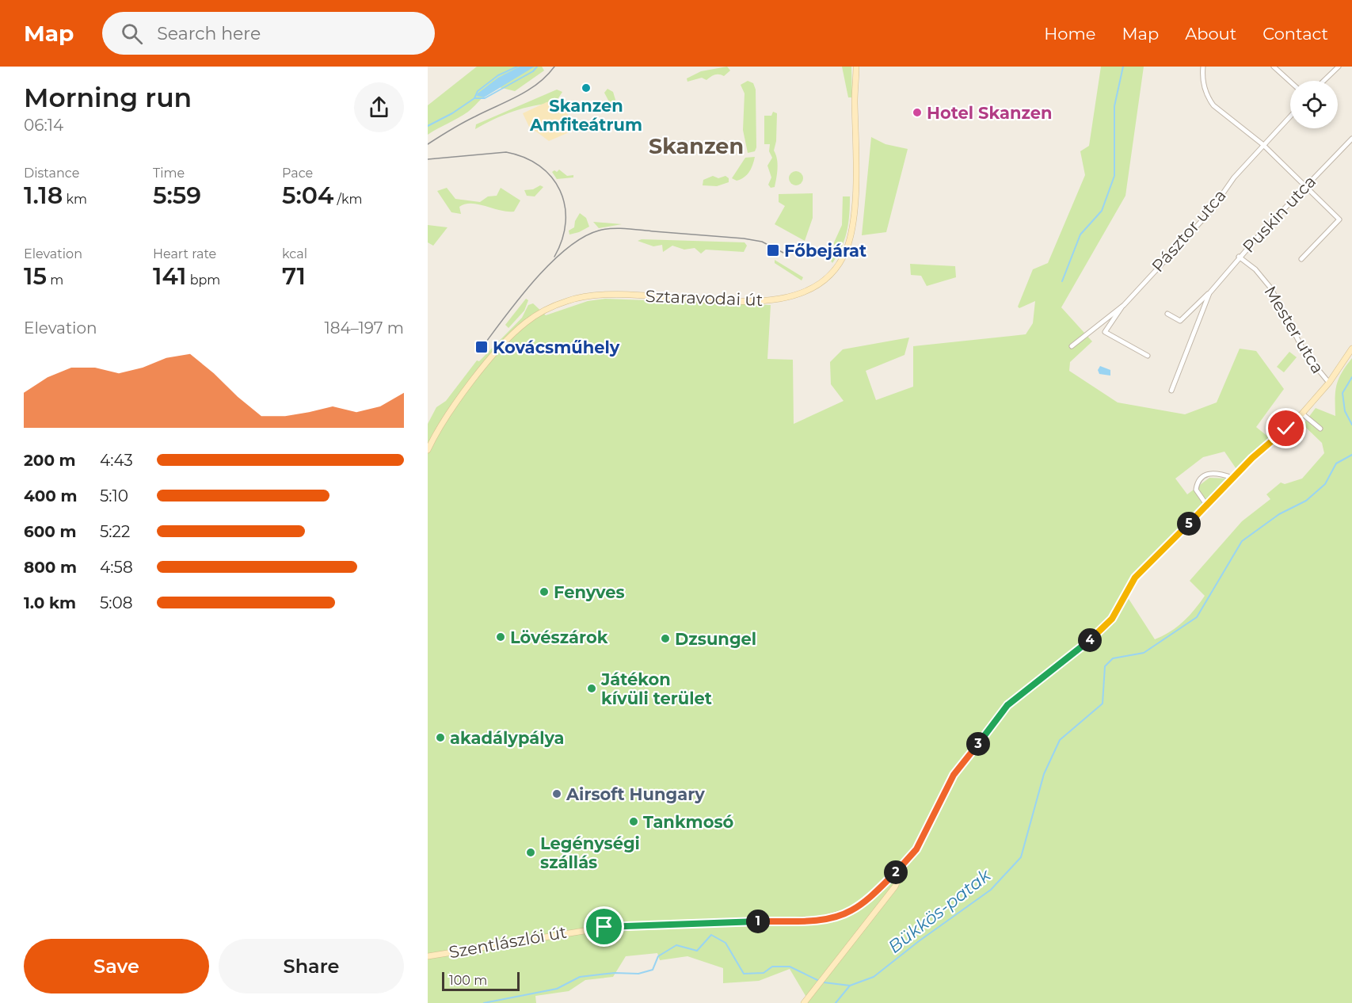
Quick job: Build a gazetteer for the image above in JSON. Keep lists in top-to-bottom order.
{
  "streets": {
    "main road": ["Sztaravodai út", "Szentlászlói út"],
    "street": ["Puskin utca", "Pásztor utca", "Mester utca"]
  },
  "crossings": [
    ["Puskin utca", "Mester utca"],
    ["Mester utca", "Szentlászlói út"]
  ],
  "districts": ["Skanzen"],
  "water": ["Bükkös-patak"],
  "places": {
    "other": [
      "Skanzen Amfiteátrum",
      "Hotel Skanzen",
      "Fenyves",
      "Lövészárok",
      "Dzsungel",
      "Játékon kívüli terület",
      "akadálypálya",
      "Airsoft Hungary",
      "Tankmosó",
      "Legénységi szállás"
    ],
    "transit": ["Főbejárat", "Kovácsműhely"]
  },
  "scale_bar": "100 m",
  "page": {
    "header": "Map",
    "search": "Search here",
    "nav": [
      "Home",
      "Map",
      "About",
      "Contact"
    ],
    "heading": ["Morning run", "06:14"],
    "stats": [
      ["Distance", "1.18 km"],
      ["Time", "5:59"],
      ["Pace", "5:04 /km"],
      ["Elevation", "15 m"],
      ["Heart rate", "141 bpm"],
      ["kcal", "71"]
    ],
    "chart": ["Elevation", "184–197 m"],
    "list": [
      {
        "name": "200 m",
        "note": "4:43"
      },
      {
        "name": "400 m",
        "note": "5:10"
      },
      {
        "name": "600 m",
        "note": "5:22"
      },
      {
        "name": "800 m",
        "note": "4:58"
      },
      {
        "name": "1.0 km",
        "note": "5:08"
      }
    ],
    "pins": [
      "5",
      "4",
      "3",
      "2",
      "1"
    ],
    "buttons": ["Save", "Share"],
    "scale": "100 m"
  }
}
